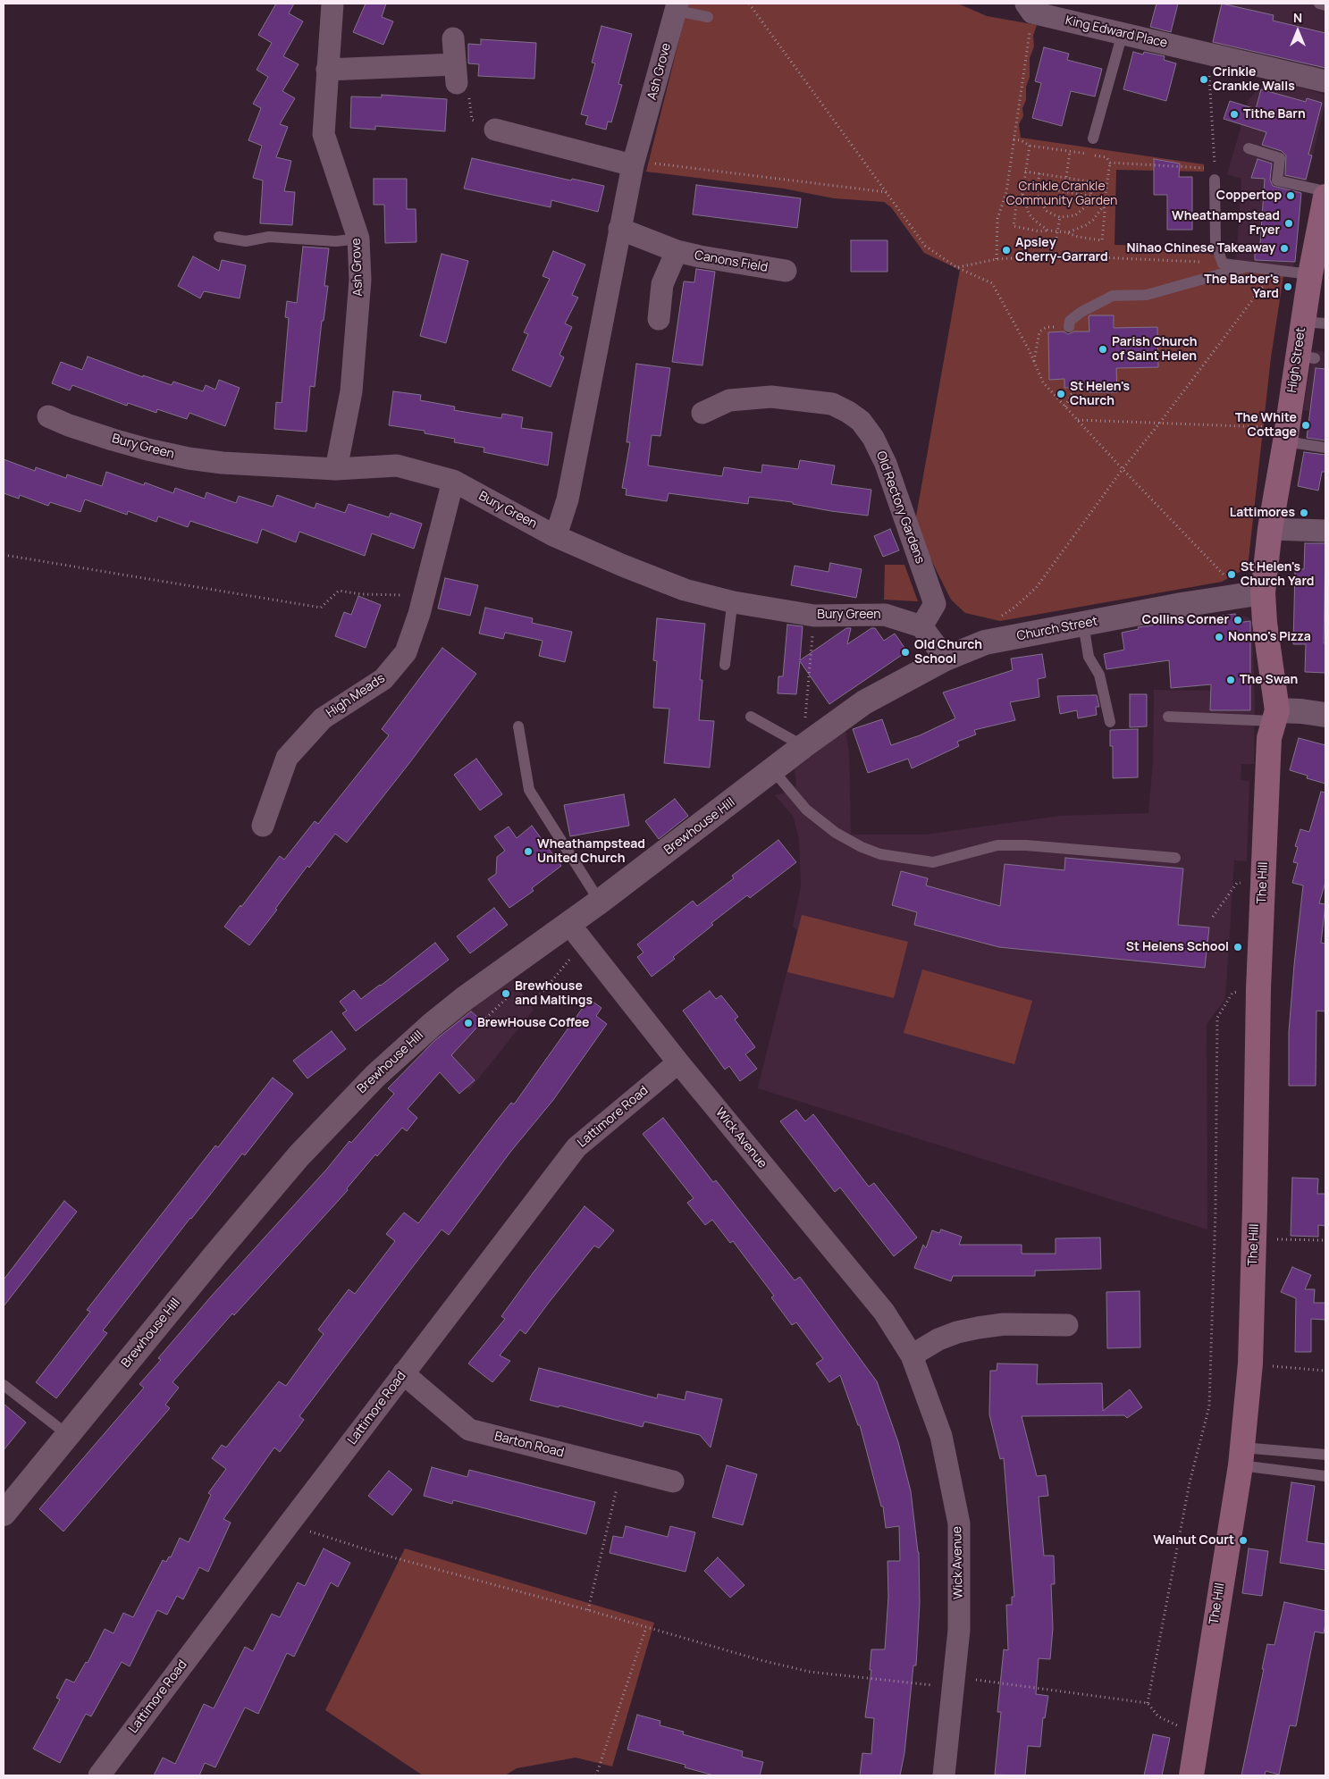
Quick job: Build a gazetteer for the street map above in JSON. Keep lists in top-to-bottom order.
{
  "streets": {
    "main road": ["High Street", "The Hill"],
    "street": [
      "King Edward Place",
      "Ash Grove",
      "Canons Field",
      "Bury Green",
      "Old Rectory Gardens",
      "Church Street",
      "High Meads",
      "Brewhouse Hill",
      "Lattimore Road",
      "Wick Avenue",
      "Barton Road"
    ]
  },
  "crossings": [
    ["Ash Grove", "Canons Field"],
    ["Ash Grove", "Bury Green"],
    ["High Street", "Church Street"],
    ["High Street", "The Hill"],
    ["Bury Green", "Old Rectory Gardens"],
    ["Bury Green", "High Meads"],
    ["Church Street", "Brewhouse Hill"],
    ["Brewhouse Hill", "Wick Avenue"],
    ["Lattimore Road", "Wick Avenue"],
    ["Lattimore Road", "Barton Road"]
  ],
  "parks": ["Crinkle Crankle Community Garden"],
  "places": [
    "Crinkle Crankle Walls",
    "Tithe Barn",
    "Coppertop",
    "Wheathampstead Fryer",
    "Nihao Chinese Takeaway",
    "Apsley Cherry-Garrard",
    "The Barber's Yard",
    "Parish Church of Saint Helen",
    "St Helen's Church",
    "The White Cottage",
    "Lattimores",
    "St Helen's Church Yard",
    "Collins Corner",
    "Nonno's Pizza",
    "Old Church School",
    "The Swan",
    "Wheathampstead United Church",
    "St Helens School",
    "Brewhouse and Maltings",
    "BrewHouse Coffee",
    "Walnut Court"
  ],
  "north": "top"
}
